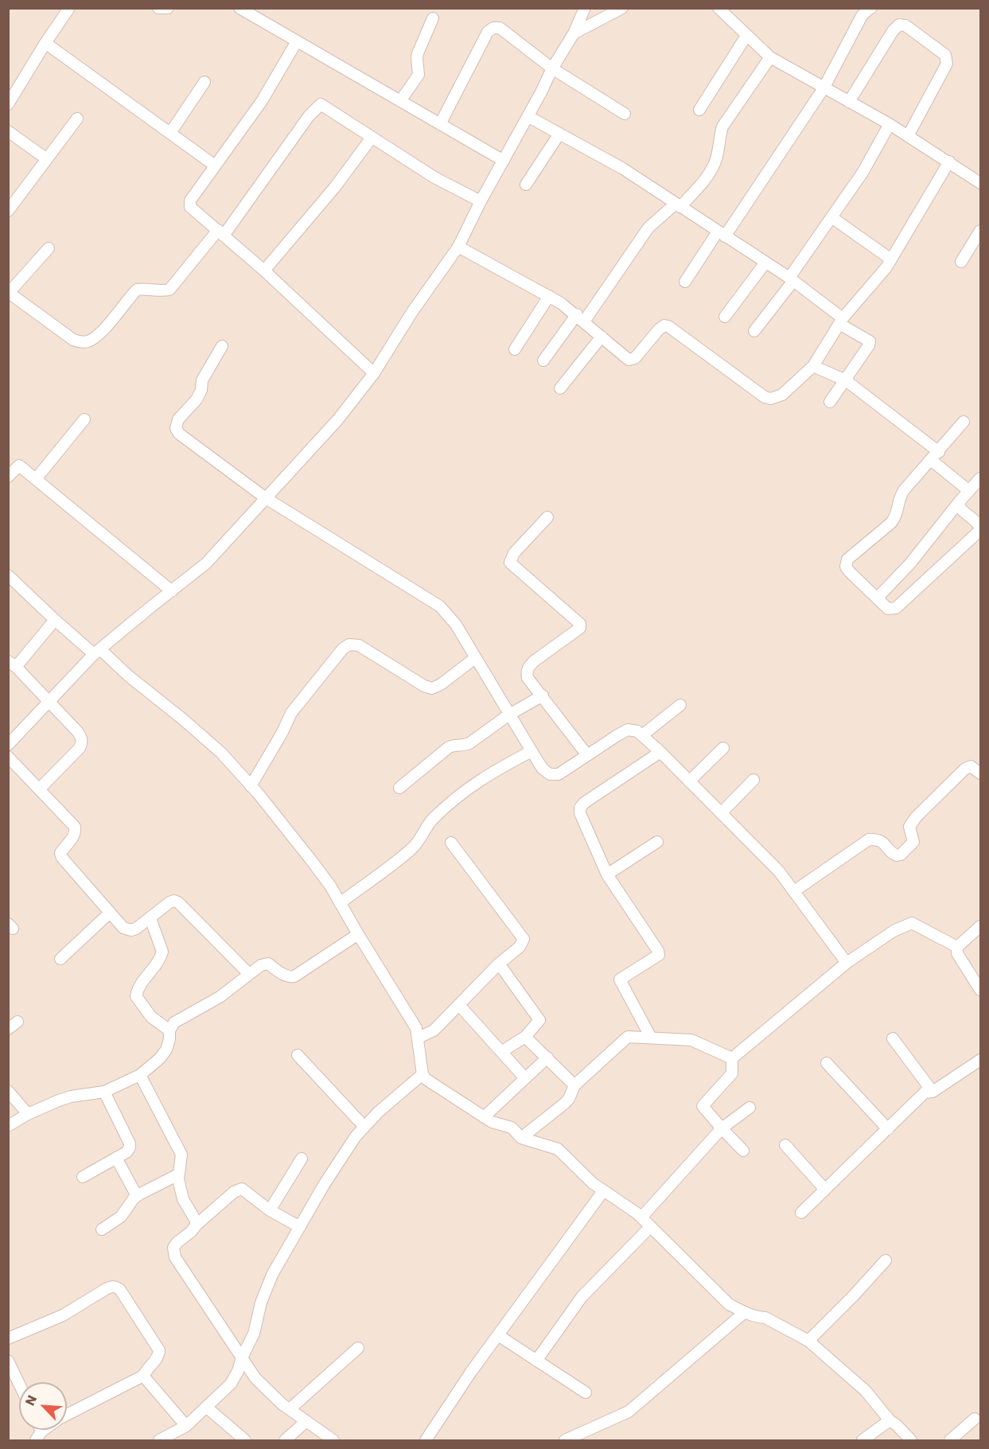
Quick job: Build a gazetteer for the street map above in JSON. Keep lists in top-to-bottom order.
{
  "north": "top left"
}
